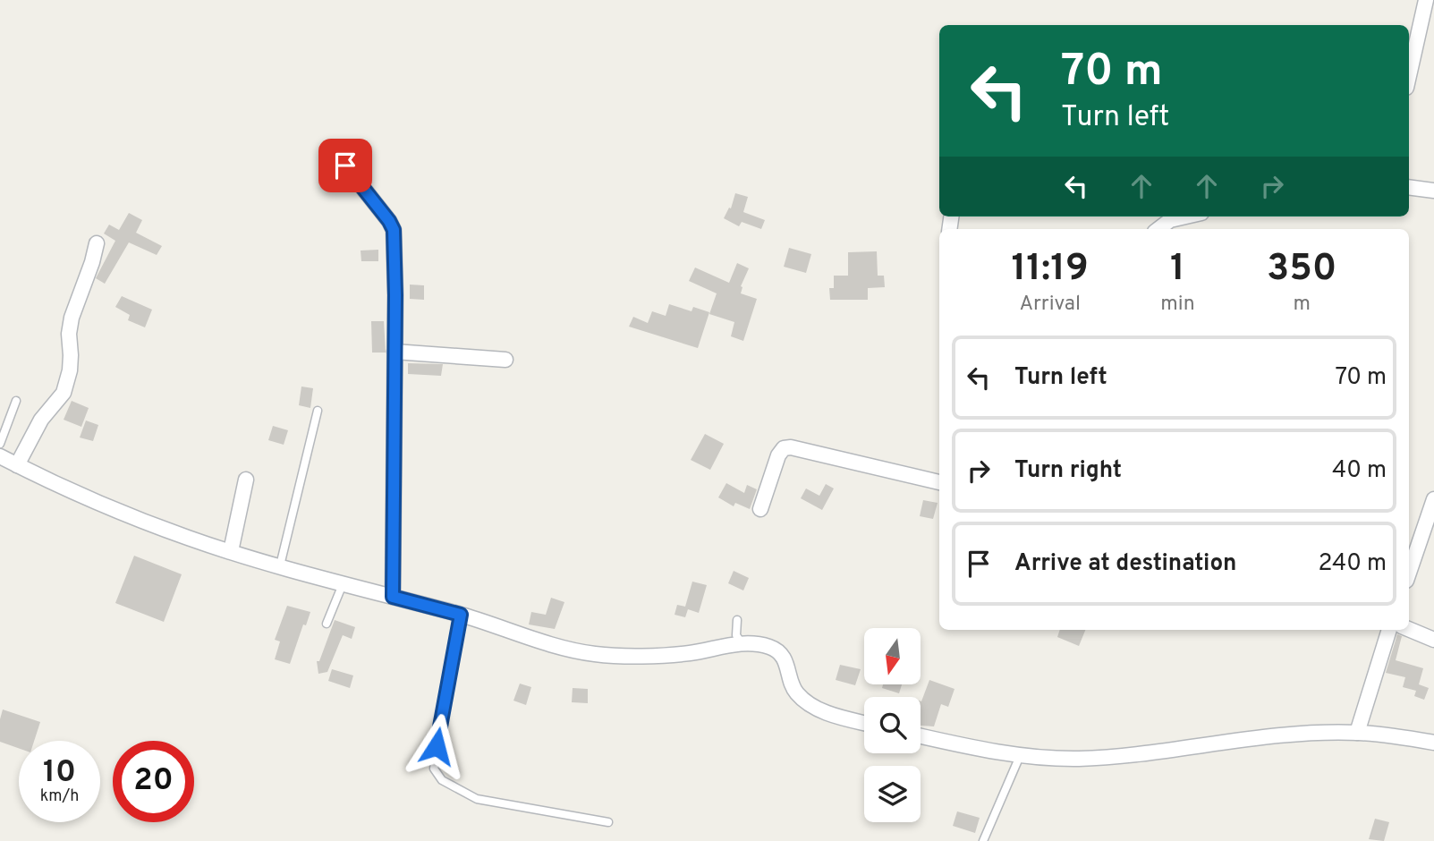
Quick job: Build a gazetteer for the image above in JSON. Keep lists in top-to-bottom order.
{
  "north": "bottom",
  "page": {
    "turn": ["70 m", "Turn left"],
    "eta": [
      "11:19",
      "Arrival",
      "1",
      "min",
      "350",
      "m"
    ],
    "list": [
      {
        "name": "Turn left",
        "value": "70 m"
      },
      {
        "name": "Turn right",
        "value": "40 m"
      },
      {
        "name": "Arrive at destination",
        "value": "240 m"
      }
    ],
    "speed": "10 km/h",
    "limit": "20"
  }
}
